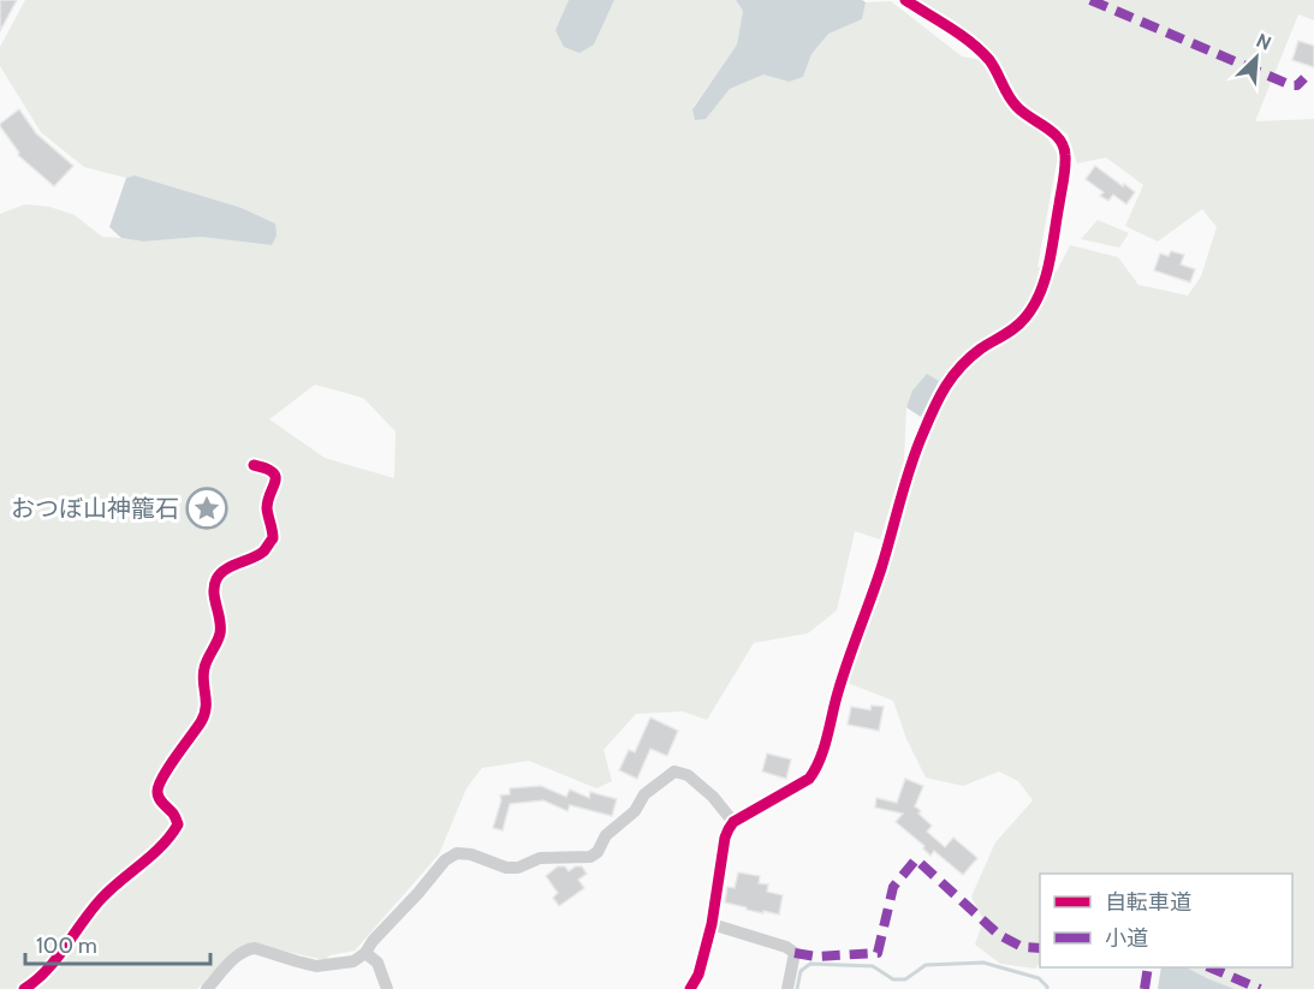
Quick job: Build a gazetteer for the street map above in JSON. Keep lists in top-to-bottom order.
{
  "places": {
    "place": ["おつぼ山神籠石"]
  },
  "legend": ["自転車道", "小道"],
  "scale_bar": "100 m",
  "north": "top right"
}
